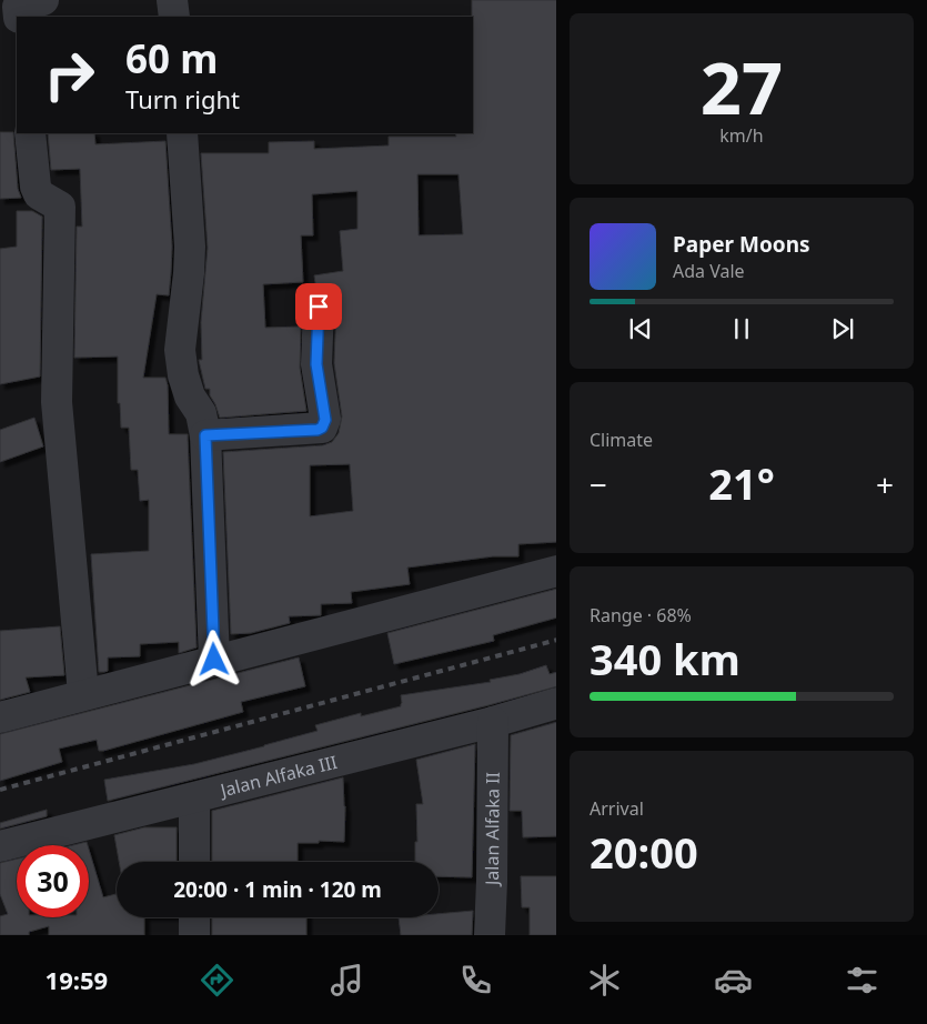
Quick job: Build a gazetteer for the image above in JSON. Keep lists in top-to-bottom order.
{
  "streets": {
    "street": ["Jalan Alfaka III", "Jalan Alfaka II"]
  },
  "crossings": [
    ["Jalan Alfaka III", "Jalan Alfaka II"]
  ],
  "page": {
    "tile": [
      ["27", "km/h"],
      "Climate",
      ["Range · 68%", "340 km"],
      ["Arrival", "20:00"]
    ],
    "turn": ["60 m", "Turn right"],
    "song": ["Paper Moons", "Ada Vale"],
    "heat": ["−", "21°", "+"],
    "limit": "30",
    "trip": "20:00 · 1 min · 120 m",
    "tabs": "19:59"
  }
}
